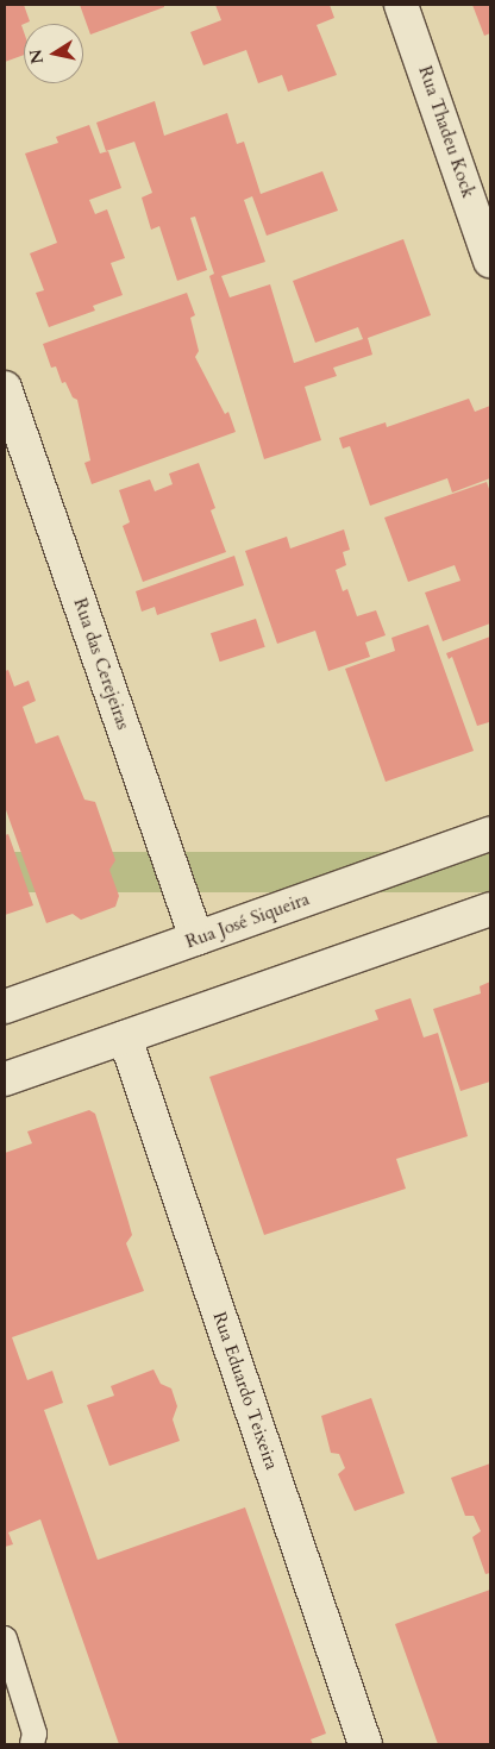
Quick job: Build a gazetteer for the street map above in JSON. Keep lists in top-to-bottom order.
{
  "streets": {
    "street": [
      "Rua Thadeu Kock",
      "Rua das Cerejeiras",
      "Rua José Siqueira",
      "Rua Eduardo Teixeira"
    ]
  },
  "crossings": [
    ["Rua das Cerejeiras", "Rua José Siqueira"]
  ],
  "north": "left"
}
